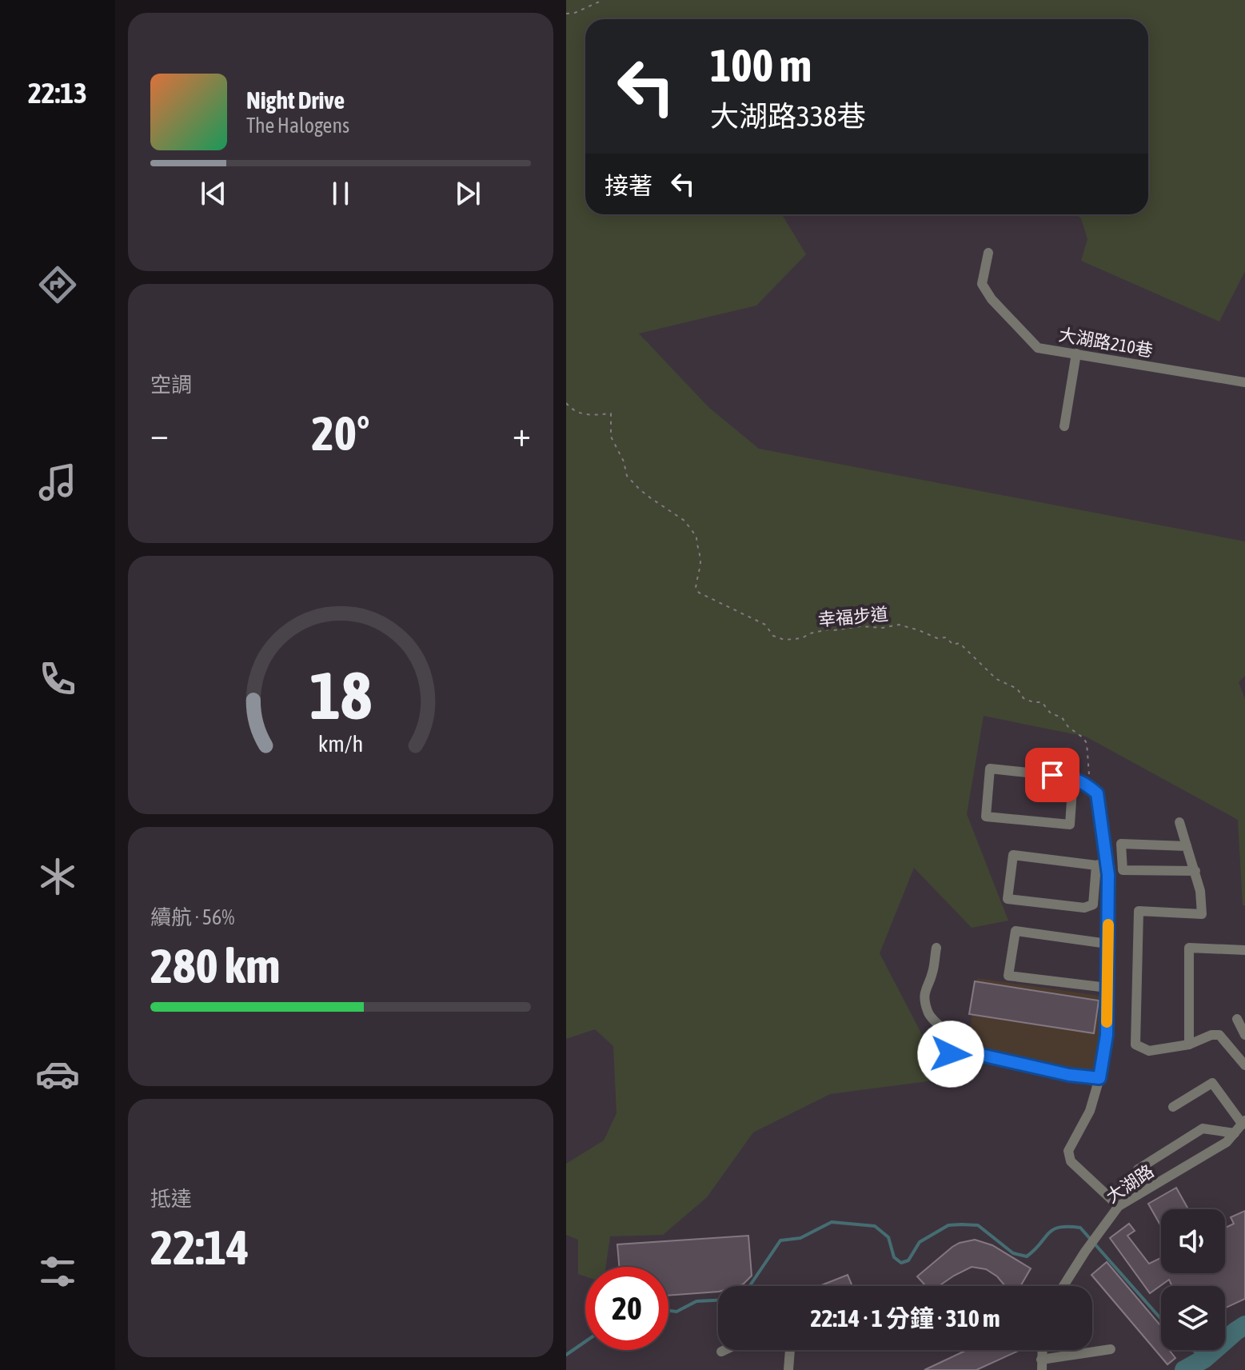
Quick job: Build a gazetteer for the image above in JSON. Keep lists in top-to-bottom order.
{
  "streets": {
    "street": ["大湖路210巷", "大湖路"],
    "path": ["幸福步道"]
  },
  "page": {
    "tabs": "22:13",
    "turn": ["100 m", "大湖路338巷"],
    "song": ["Night Drive", "The Halogens"],
    "then": "接著",
    "tile": [
      "空調",
      ["續航 · 56%", "280 km"],
      ["抵達", "22:14"]
    ],
    "heat": ["−", "20°", "+"],
    "limit": "20",
    "trip": "22:14 · 1 分鐘 · 310 m",
    "gauge": ["18", "km/h"]
  }
}
